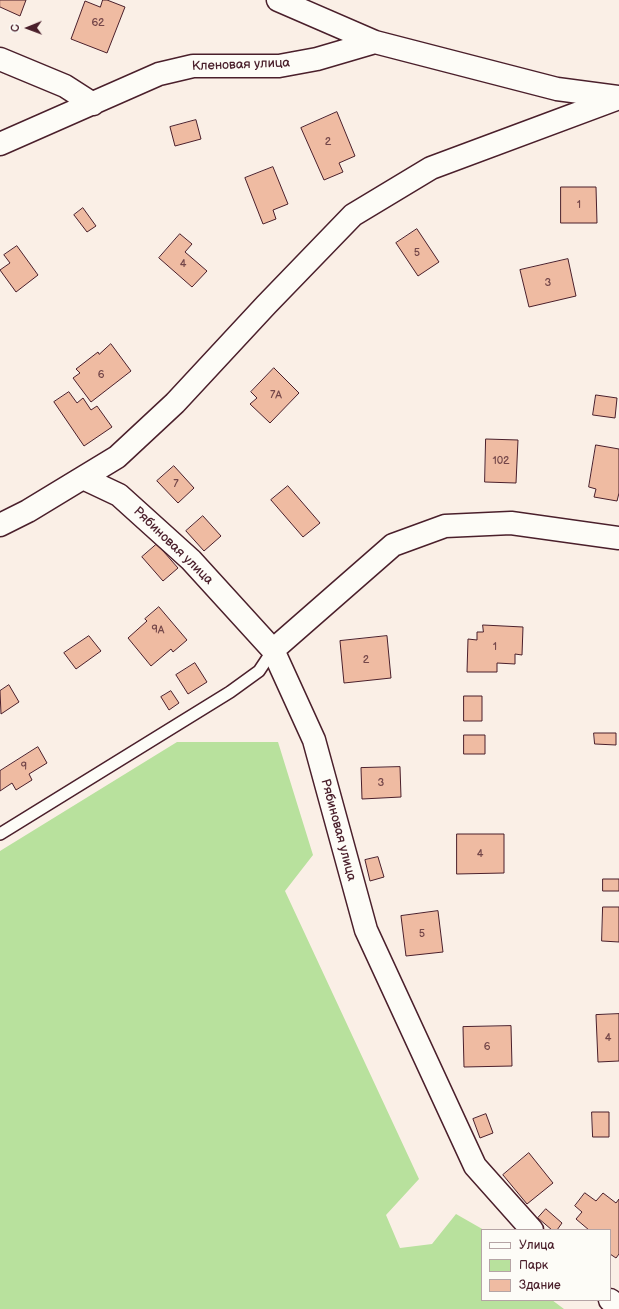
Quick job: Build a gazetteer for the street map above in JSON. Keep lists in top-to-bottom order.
{
  "streets": {
    "street": ["Кленовая улица", "Рябиновая улица"]
  },
  "house_numbers": [
    "62",
    "2",
    "1",
    "5",
    "4",
    "3",
    "6",
    "7А",
    "102",
    "7",
    "9А",
    "1",
    "2",
    "9",
    "3",
    "4",
    "5",
    "4",
    "6"
  ],
  "legend": ["Улица", "Парк", "Здание"],
  "north": "left"
}
